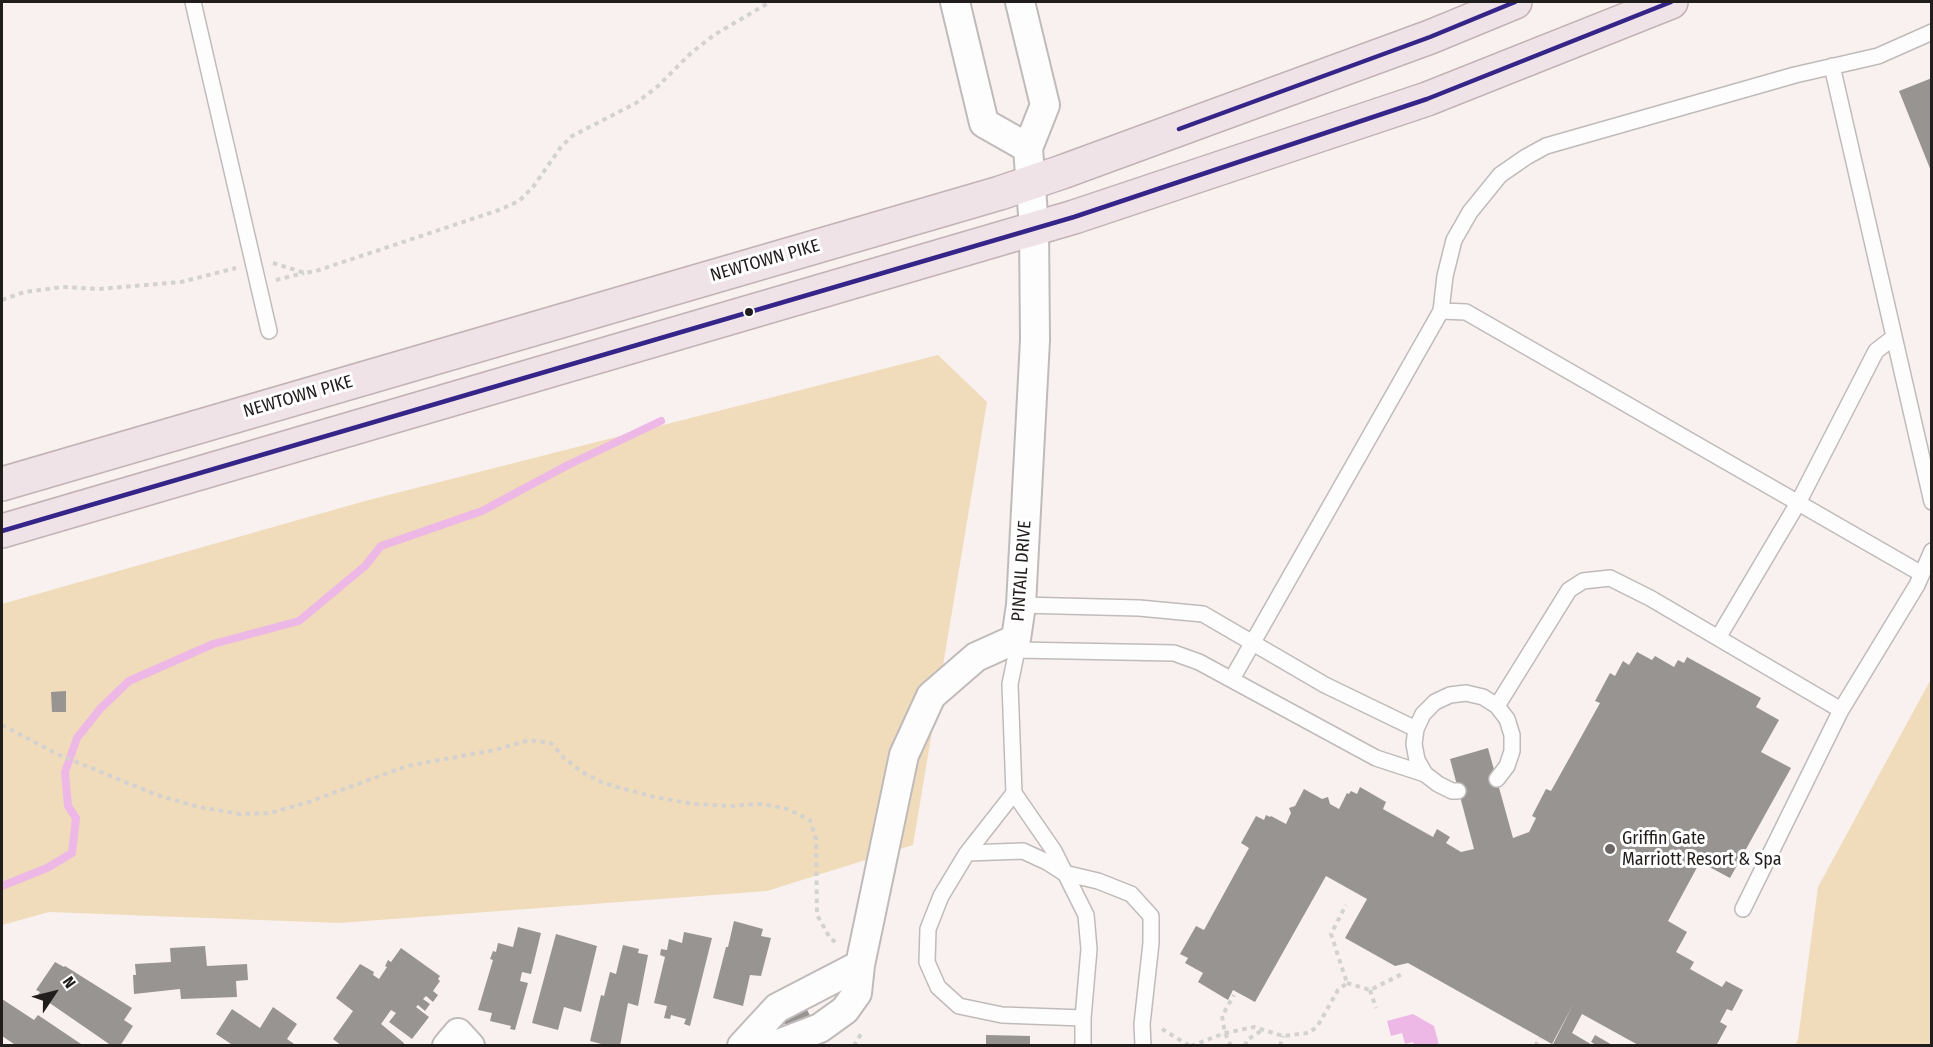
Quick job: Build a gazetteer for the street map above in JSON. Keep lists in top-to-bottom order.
{
  "streets": {
    "highway": ["NEWTOWN PIKE"],
    "street": ["PINTAIL DRIVE"]
  },
  "crossings": [
    ["NEWTOWN PIKE", "PINTAIL DRIVE"]
  ],
  "places": ["Griffin Gate Marriott Resort & Spa"],
  "north": "top right"
}
